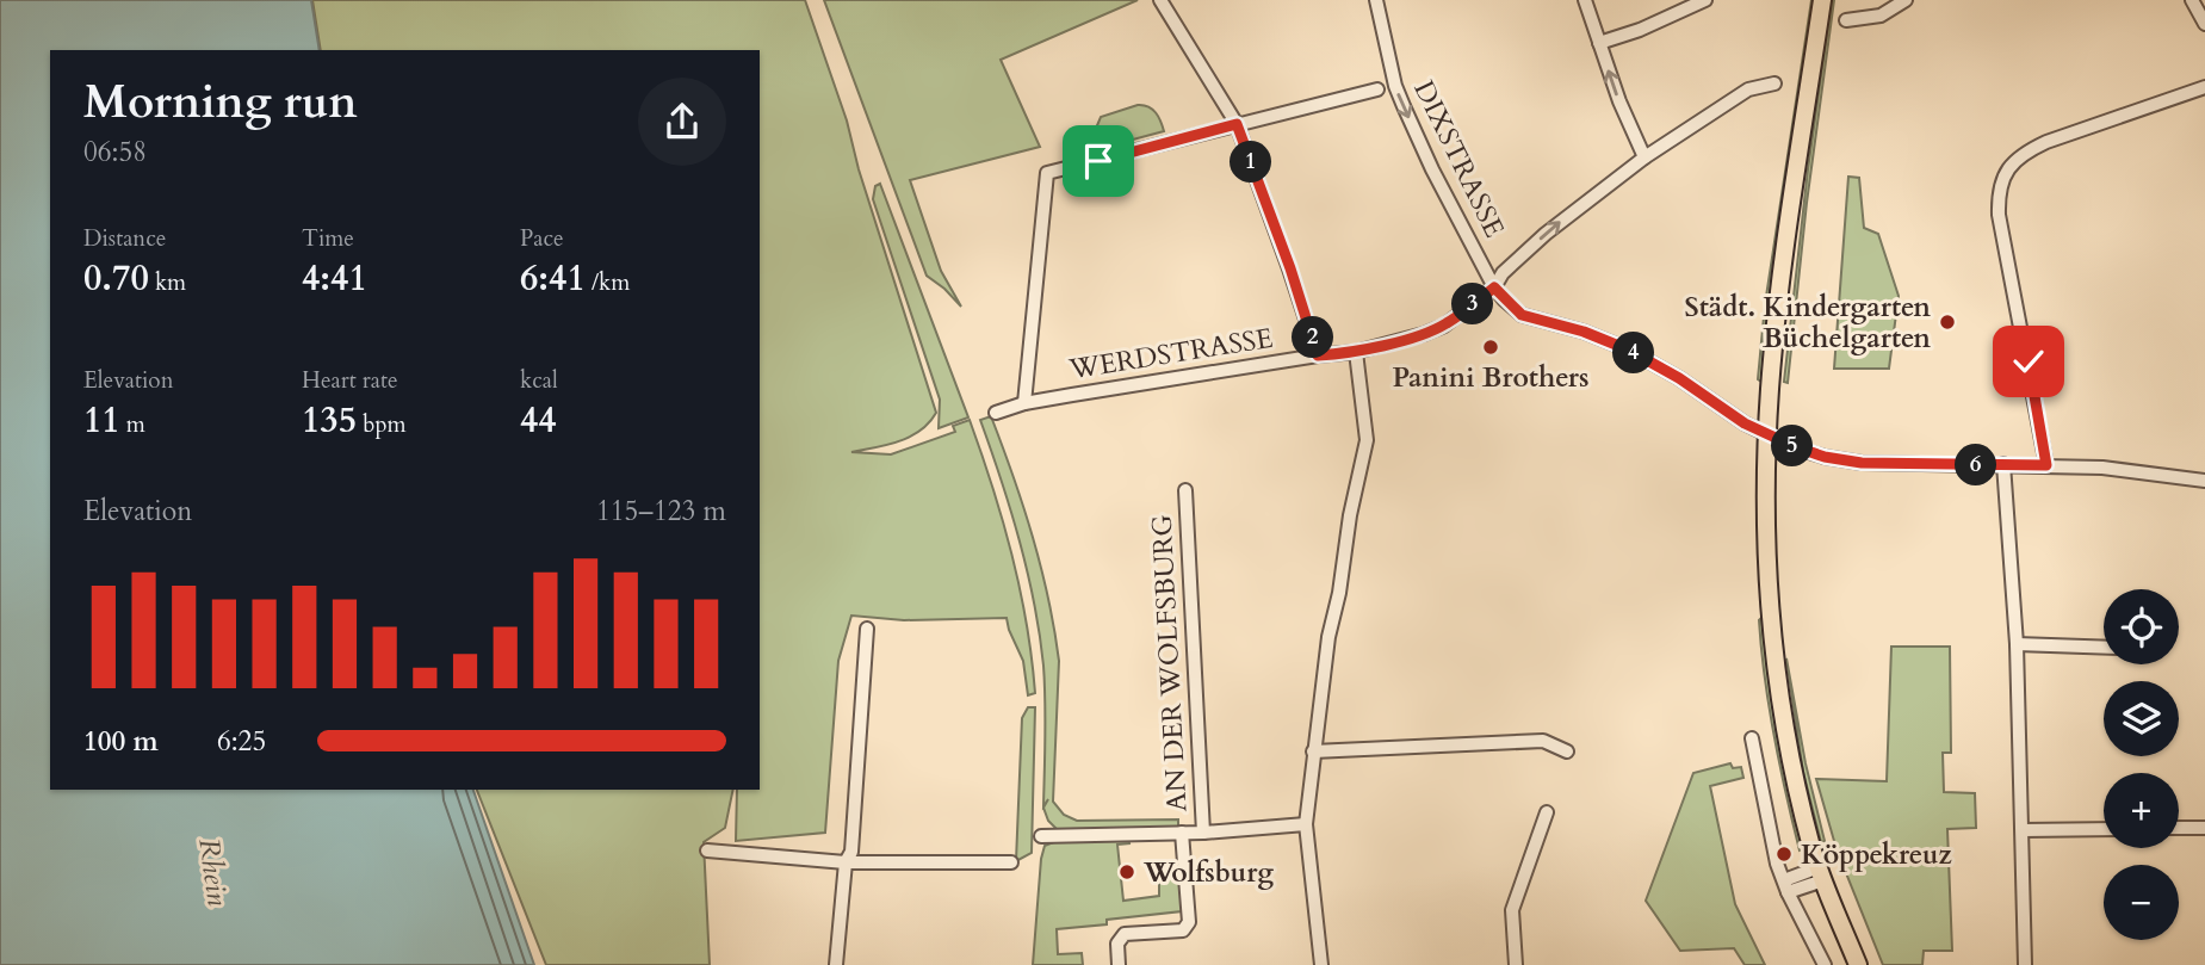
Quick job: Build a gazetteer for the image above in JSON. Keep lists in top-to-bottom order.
{
  "streets": {
    "street": ["DIXSTRASSE", "WERDSTRASSE", "AN DER WOLFSBURG"]
  },
  "crossings": [
    ["DIXSTRASSE", "WERDSTRASSE"]
  ],
  "water": ["Rhein"],
  "places": [
    "Städt. Kindergarten Büchelgarten",
    "Panini Brothers",
    "Köppekreuz",
    "Wolfsburg"
  ],
  "page": {
    "heading": ["Morning run", "06:58"],
    "pins": [
      "1",
      "3",
      "2",
      "4",
      "5",
      "6"
    ],
    "stats": [
      ["Distance", "0.70 km"],
      ["Time", "4:41"],
      ["Pace", "6:41 /km"],
      ["Elevation", "11 m"],
      ["Heart rate", "135 bpm"],
      ["kcal", "44"]
    ],
    "chart": ["Elevation", "115–123 m"],
    "map_buttons": ["+", "−"],
    "list": [
      {
        "name": "100 m",
        "note": "6:25"
      }
    ]
  }
}
